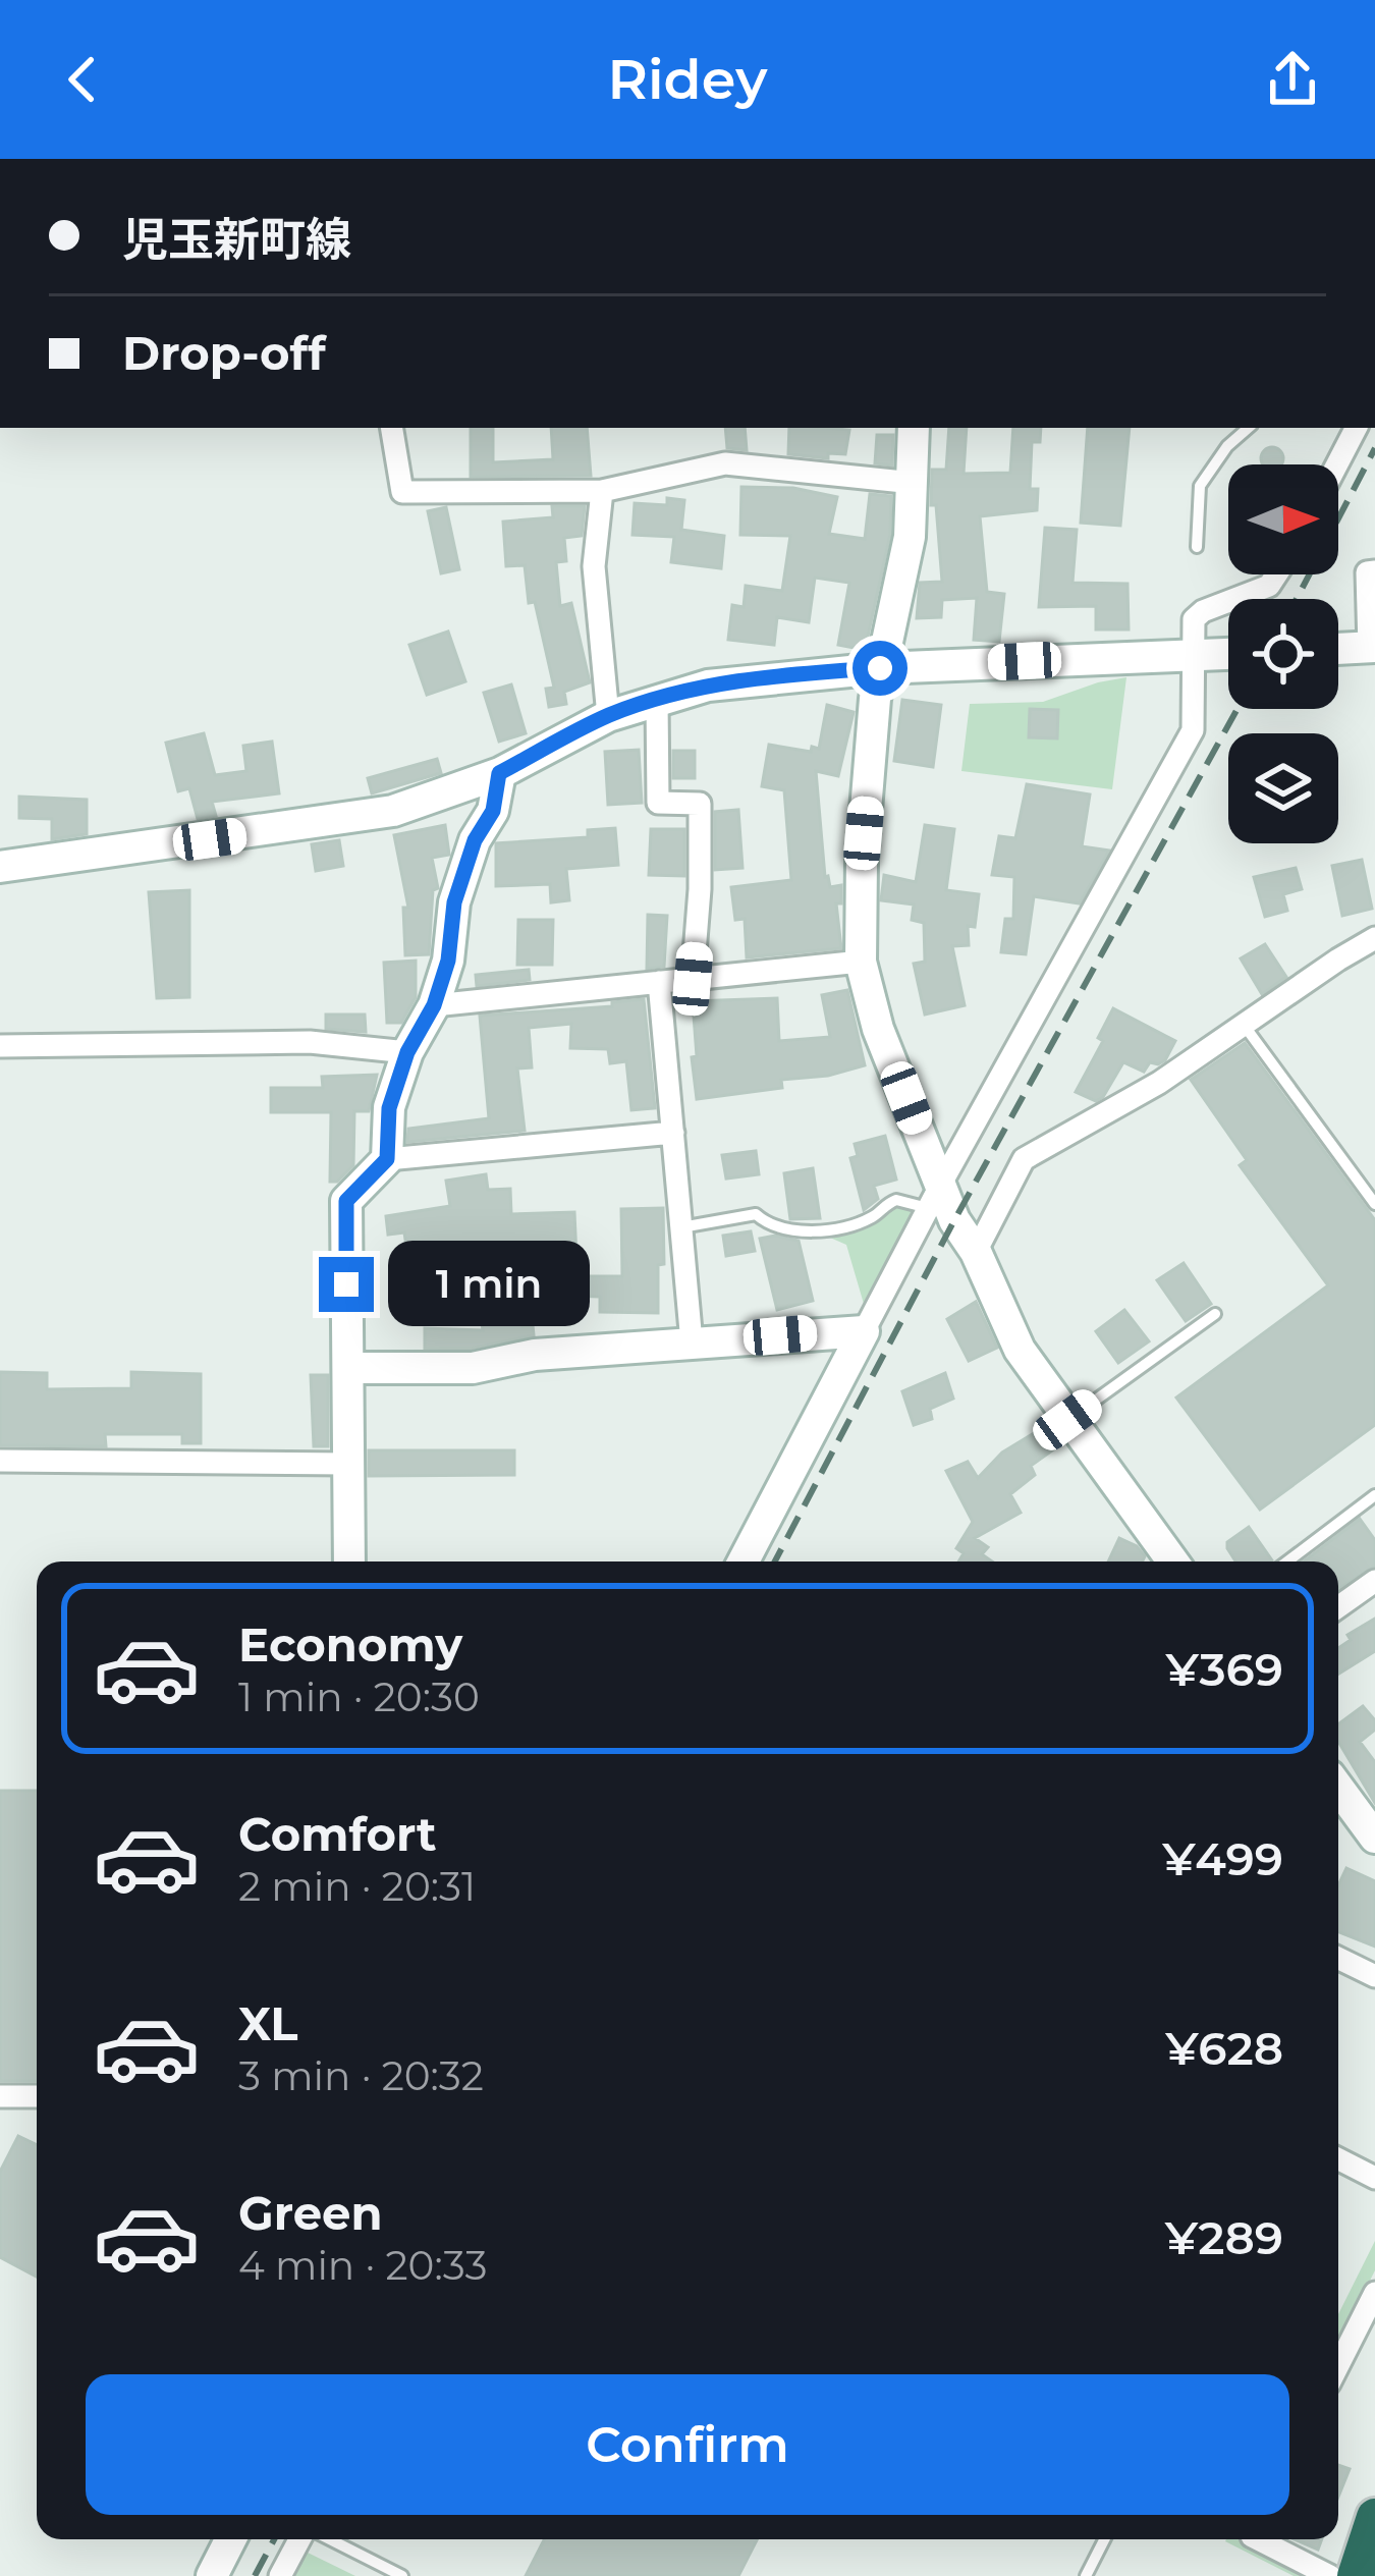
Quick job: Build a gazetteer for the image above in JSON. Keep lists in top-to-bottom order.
{
  "north": "right",
  "page": {
    "header": "Ridey",
    "banner": ["児玉新町線", "Drop-off"],
    "bubble": "1 min",
    "list": [
      {
        "name": "Economy",
        "note": "1 min · 20:30",
        "value": "¥369"
      },
      {
        "name": "Comfort",
        "note": "2 min · 20:31",
        "value": "¥499"
      },
      {
        "name": "XL",
        "note": "3 min · 20:32",
        "value": "¥628"
      },
      {
        "name": "Green",
        "note": "4 min · 20:33",
        "value": "¥289"
      }
    ],
    "buttons": "Confirm"
  }
}
